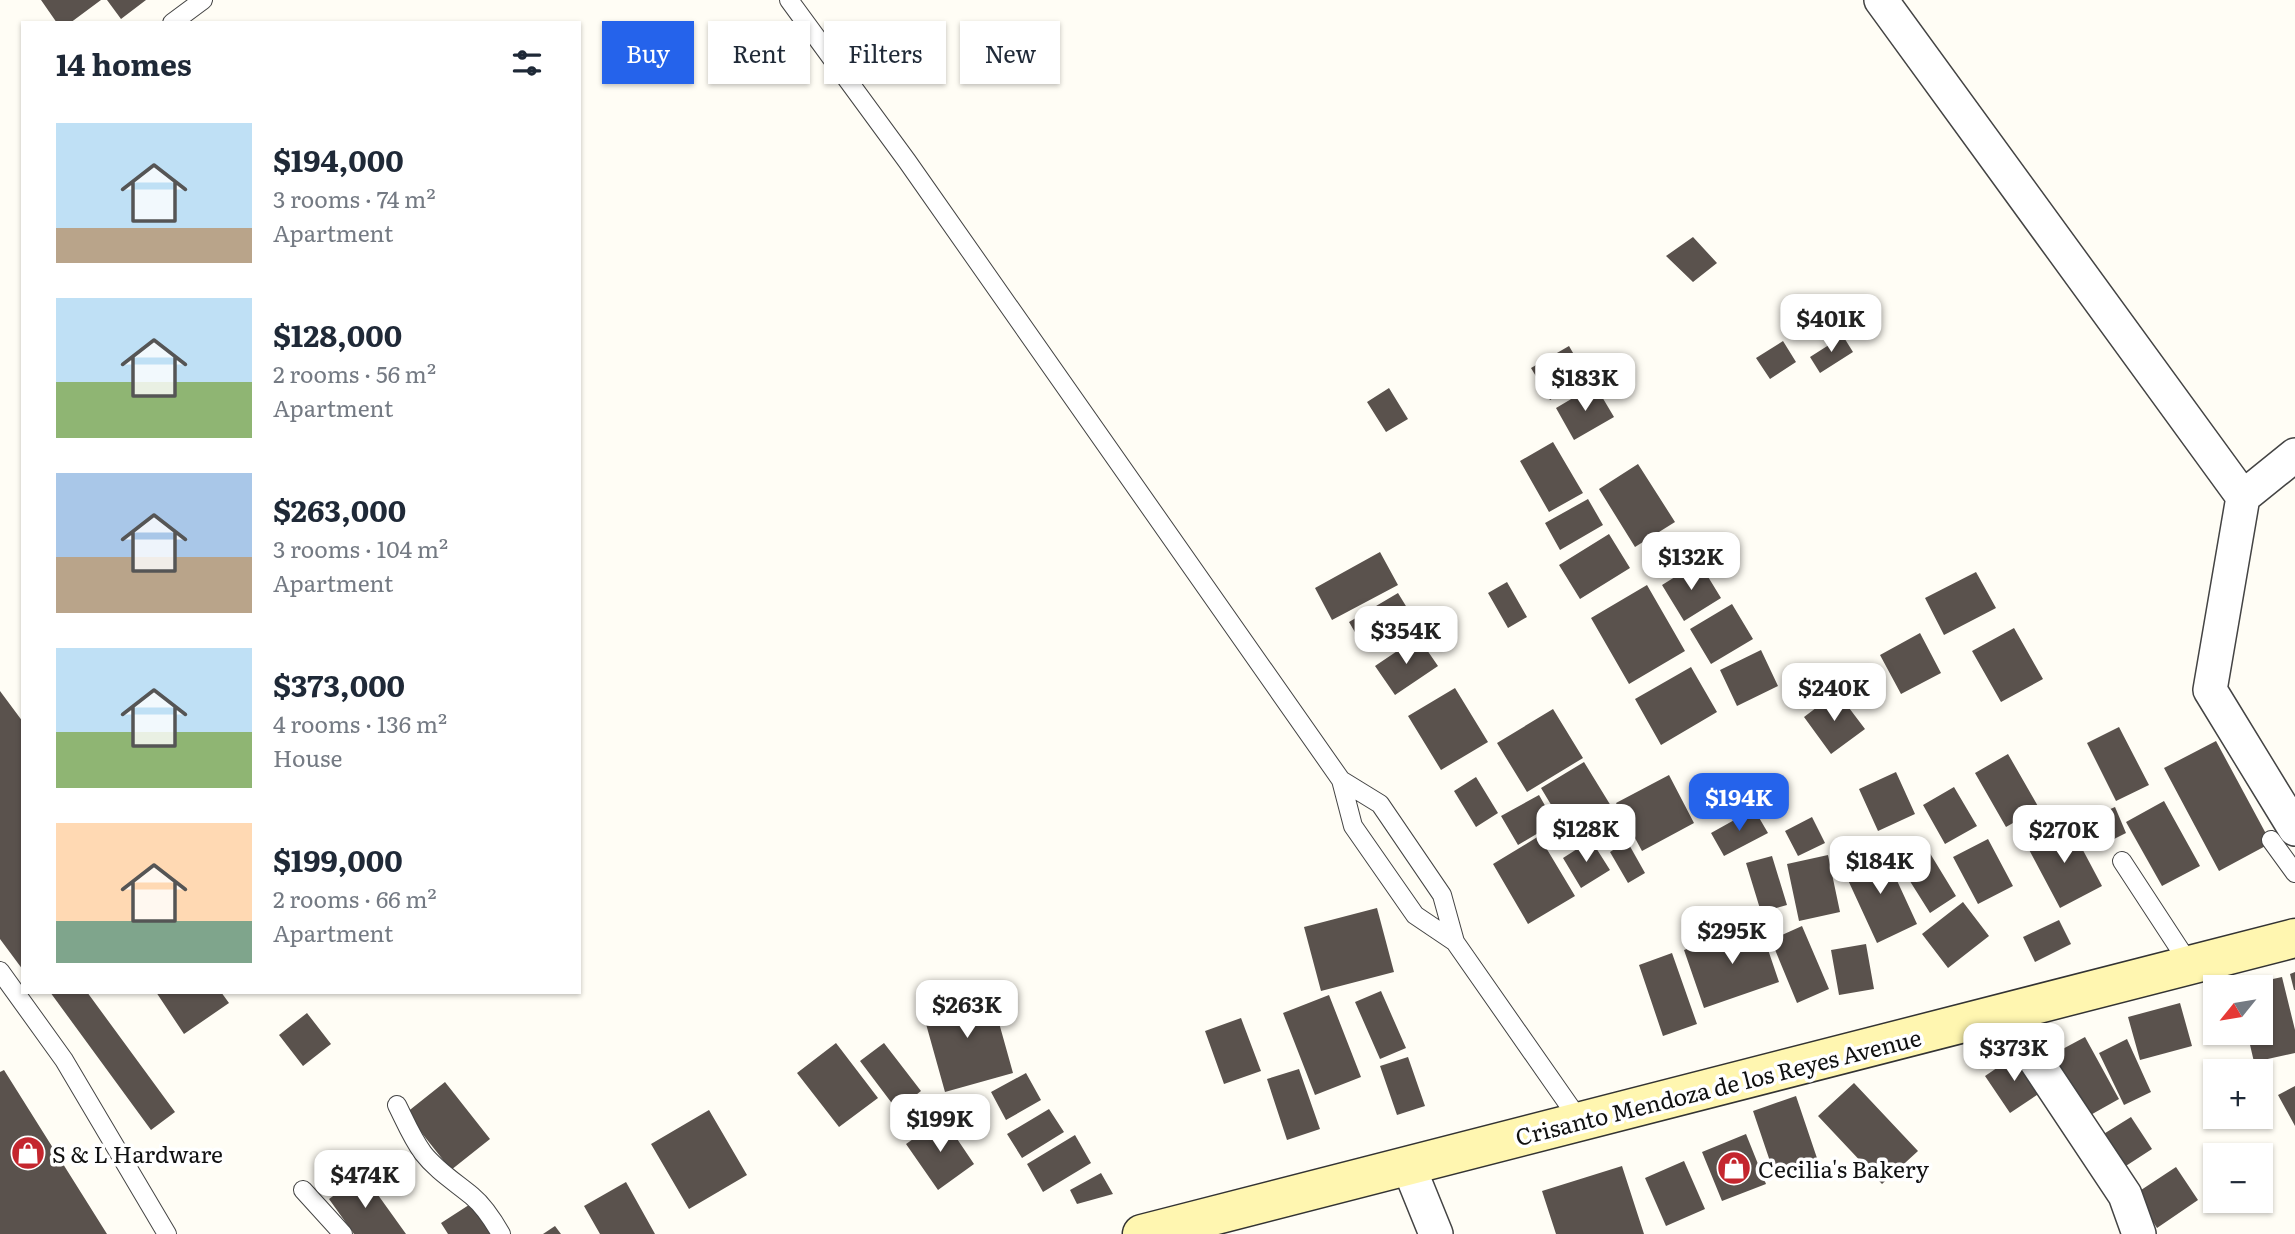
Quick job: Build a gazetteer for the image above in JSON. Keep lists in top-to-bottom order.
{
  "streets": {
    "main road": ["Crisanto Mendoza de los Reyes Avenue"]
  },
  "places": {
    "shop": ["S & L Hardware", "Cecilia's Bakery"]
  },
  "north": "bottom left",
  "page": {
    "chip": [
      "Buy",
      "Rent",
      "Filters",
      "New"
    ],
    "heading": "14 homes",
    "list": [
      {
        "name": "$194,000",
        "note": "3 rooms · 74 m² · Apartment"
      },
      {
        "name": "$128,000",
        "note": "2 rooms · 56 m² · Apartment"
      },
      {
        "name": "$263,000",
        "note": "3 rooms · 104 m² · Apartment"
      },
      {
        "name": "$373,000",
        "note": "4 rooms · 136 m² · House"
      },
      {
        "name": "$199,000",
        "note": "2 rooms · 66 m² · Apartment"
      }
    ],
    "price": [
      "$401K",
      "$183K",
      "$132K",
      "$354K",
      "$240K",
      "$194K",
      "$128K",
      "$270K",
      "$184K",
      "$295K",
      "$263K",
      "$373K",
      "$199K",
      "$474K"
    ],
    "map_buttons": ["+", "−"]
  }
}
